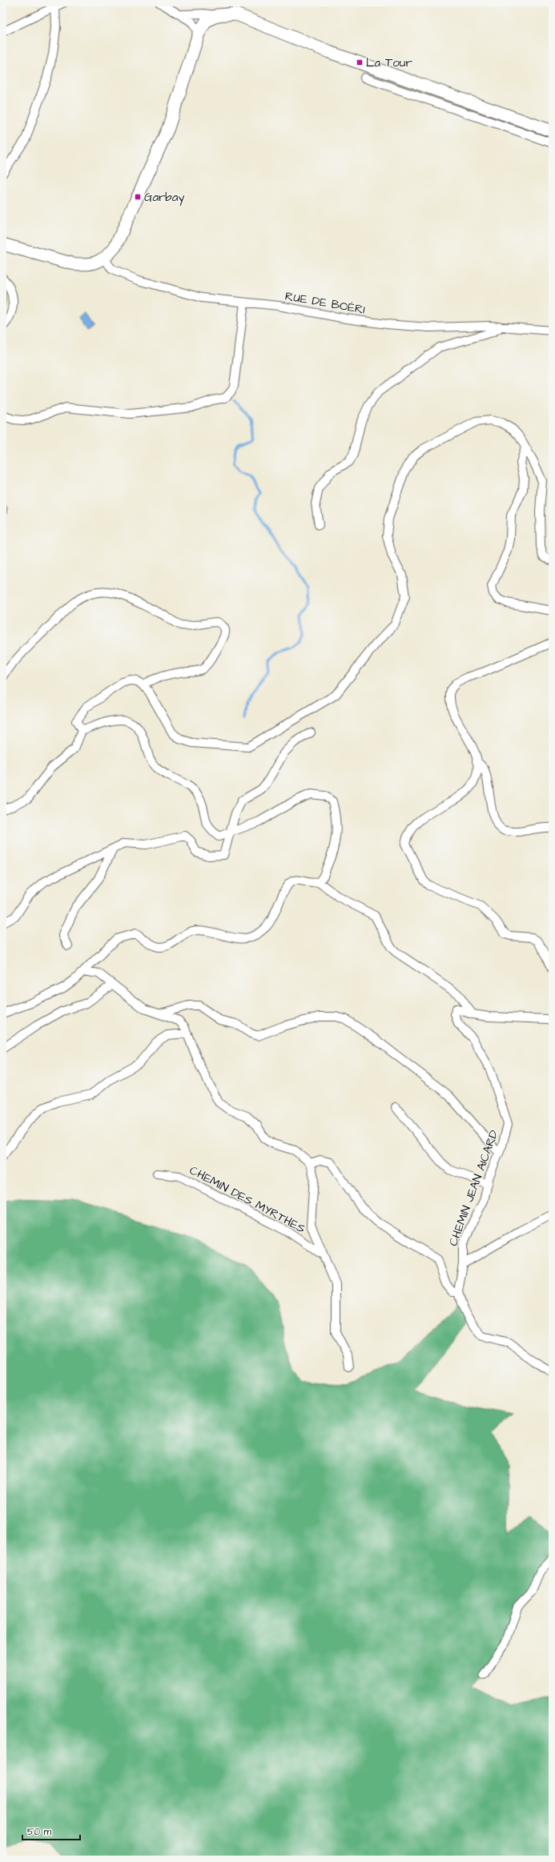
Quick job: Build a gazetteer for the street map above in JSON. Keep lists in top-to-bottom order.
{
  "streets": {
    "street": ["RUE DE BOÉRI", "CHEMIN JEAN AICARD", "CHEMIN DES MYRTHES"]
  },
  "places": {
    "transit": ["La Tour", "Garbay"]
  },
  "scale_bar": "50 m"
}
